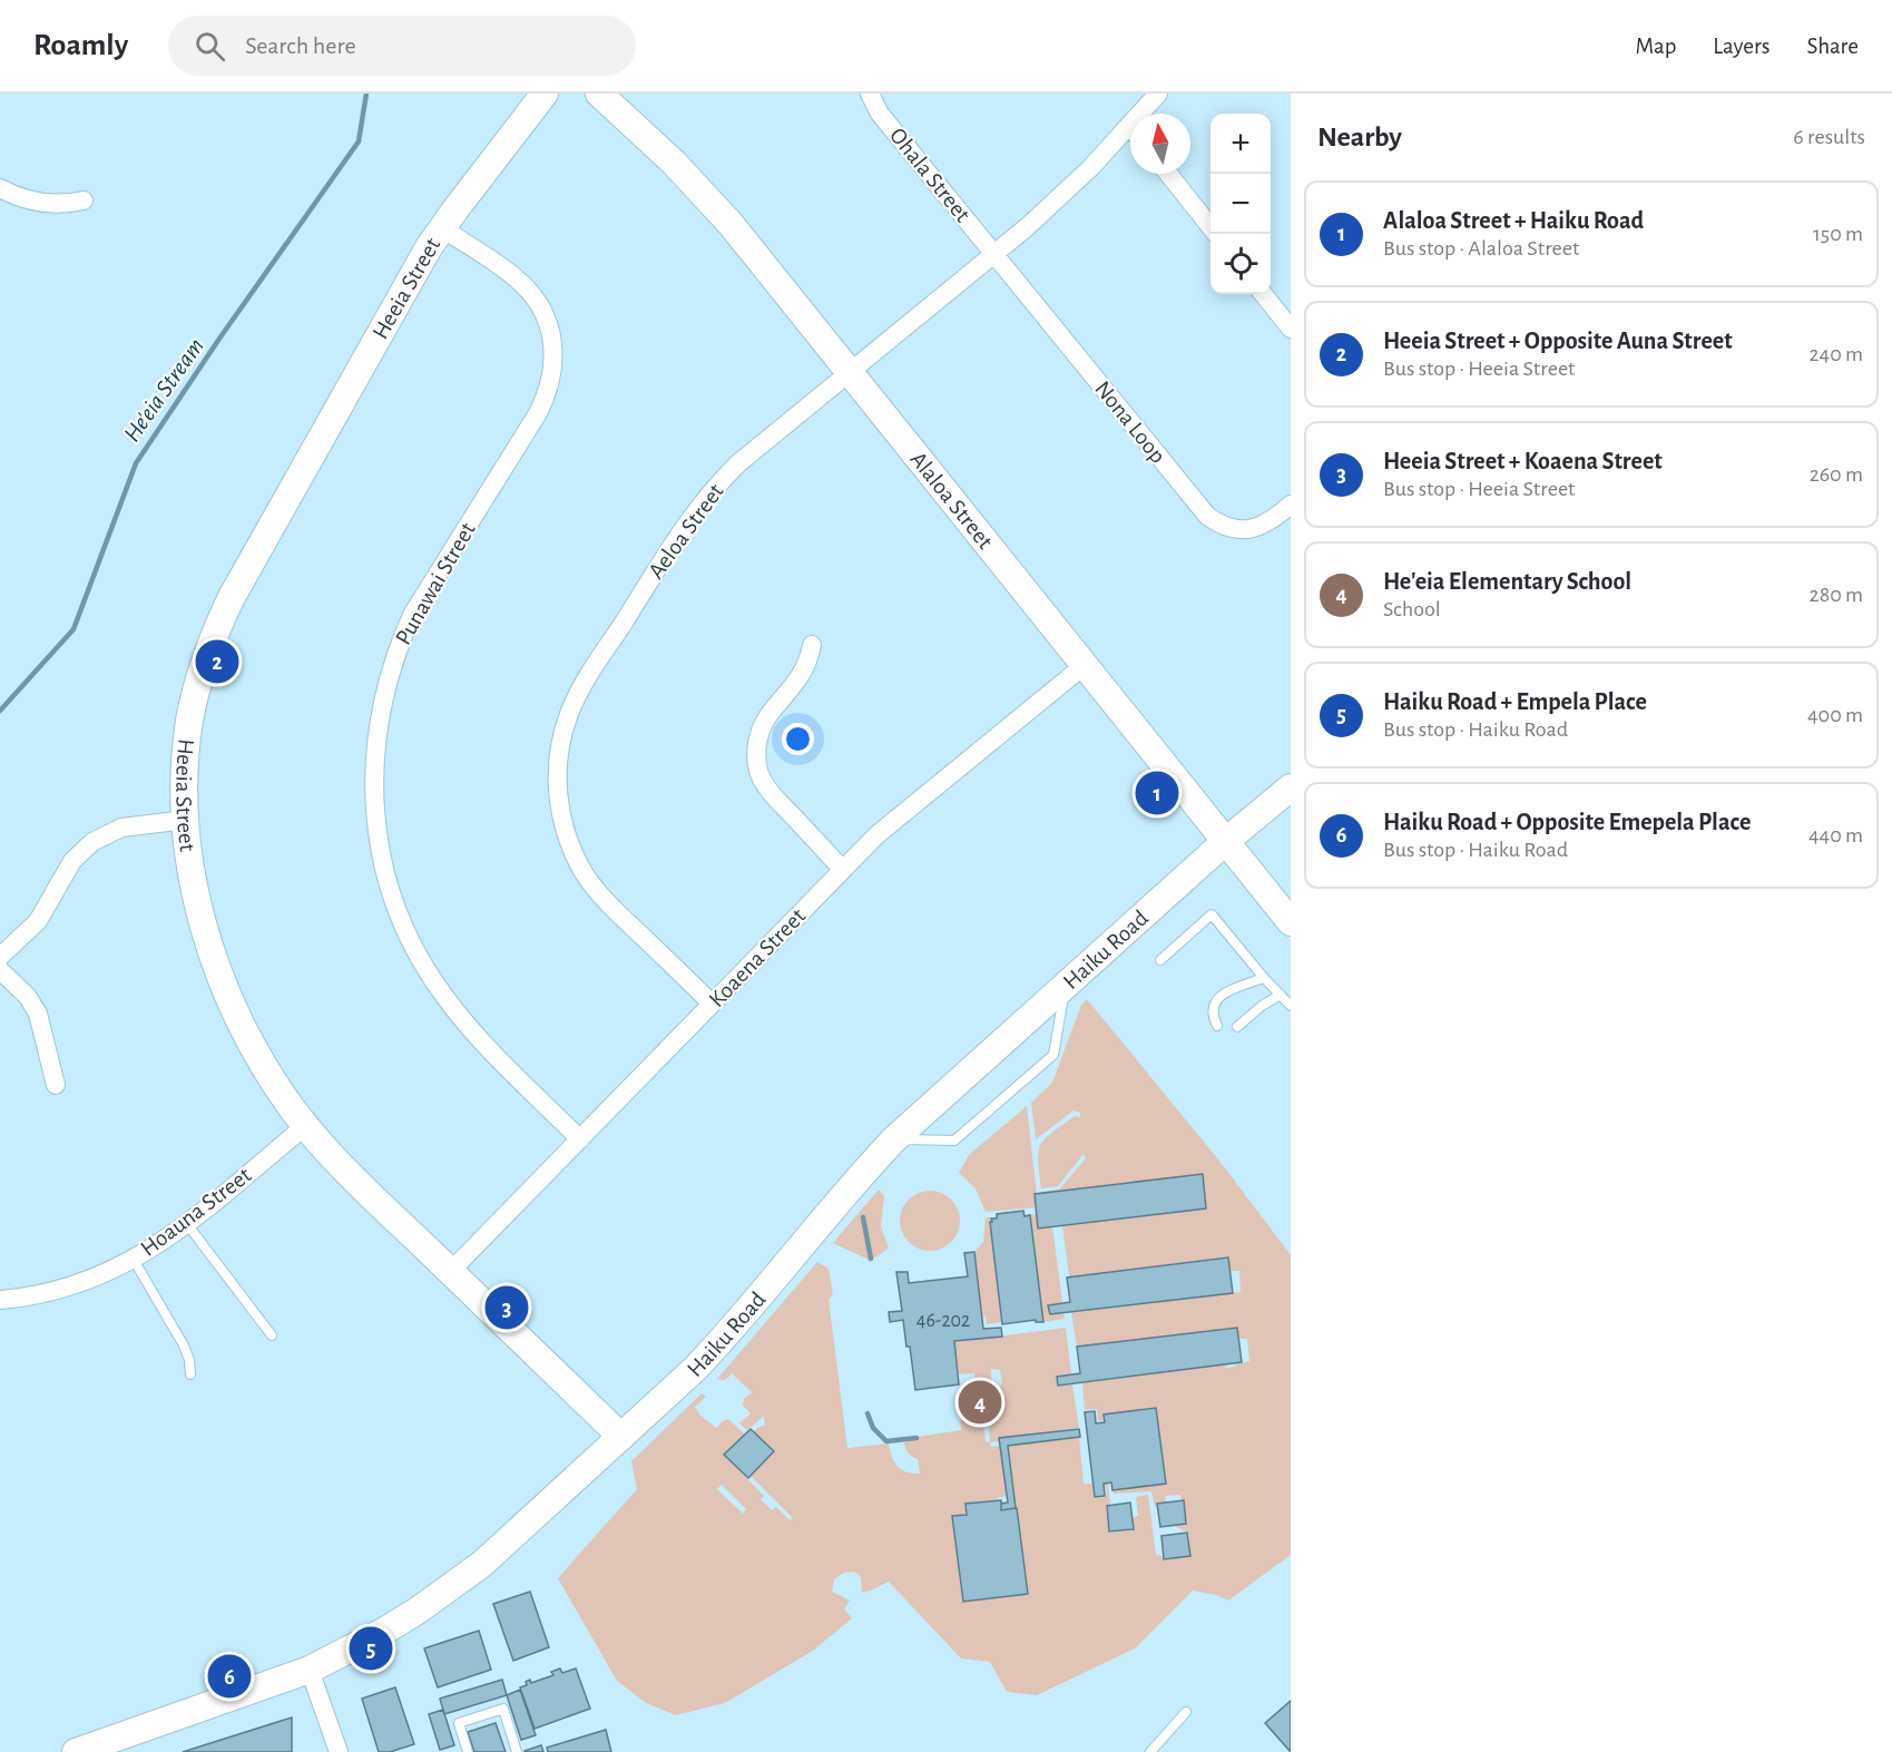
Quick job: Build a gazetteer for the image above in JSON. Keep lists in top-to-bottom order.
{
  "streets": {
    "street": [
      "Ohala Street",
      "Heeia Street",
      "Nona Loop",
      "Alaloa Street",
      "Aeloa Street",
      "Punawai Street",
      "Haiku Road",
      "Koaena Street",
      "Hoauna Street"
    ]
  },
  "crossings": [
    ["Ohala Street", "Nona Loop"],
    ["Ohala Street", "Aeloa Street"],
    ["Heeia Street", "Punawai Street"],
    ["Heeia Street", "Haiku Road"],
    ["Heeia Street", "Koaena Street"],
    ["Heeia Street", "Hoauna Street"],
    ["Nona Loop", "Aeloa Street"],
    ["Alaloa Street", "Aeloa Street"],
    ["Alaloa Street", "Haiku Road"],
    ["Alaloa Street", "Koaena Street"],
    ["Aeloa Street", "Koaena Street"],
    ["Punawai Street", "Koaena Street"]
  ],
  "water": ["He'eia Stream"],
  "house_numbers": ["46-202"],
  "north": "top",
  "page": {
    "header": "Roamly",
    "search": "Search here",
    "nav": ["Map", "Layers", "Share"],
    "heading": ["Nearby", "6 results"],
    "map_buttons": ["+", "−"],
    "list": [
      {
        "mark": "1",
        "name": "Alaloa Street + Haiku Road",
        "note": "Bus stop · Alaloa Street",
        "value": "150 m"
      },
      {
        "mark": "2",
        "name": "Heeia Street + Opposite Auna Street",
        "note": "Bus stop · Heeia Street",
        "value": "240 m"
      },
      {
        "mark": "3",
        "name": "Heeia Street + Koaena Street",
        "note": "Bus stop · Heeia Street",
        "value": "260 m"
      },
      {
        "mark": "4",
        "name": "He'eia Elementary School",
        "note": "School",
        "value": "280 m"
      },
      {
        "mark": "5",
        "name": "Haiku Road + Empela Place",
        "note": "Bus stop · Haiku Road",
        "value": "400 m"
      },
      {
        "mark": "6",
        "name": "Haiku Road + Opposite Emepela Place",
        "note": "Bus stop · Haiku Road",
        "value": "440 m"
      }
    ],
    "pins": [
      "2",
      "1",
      "3",
      "4",
      "5",
      "6"
    ]
  }
}
